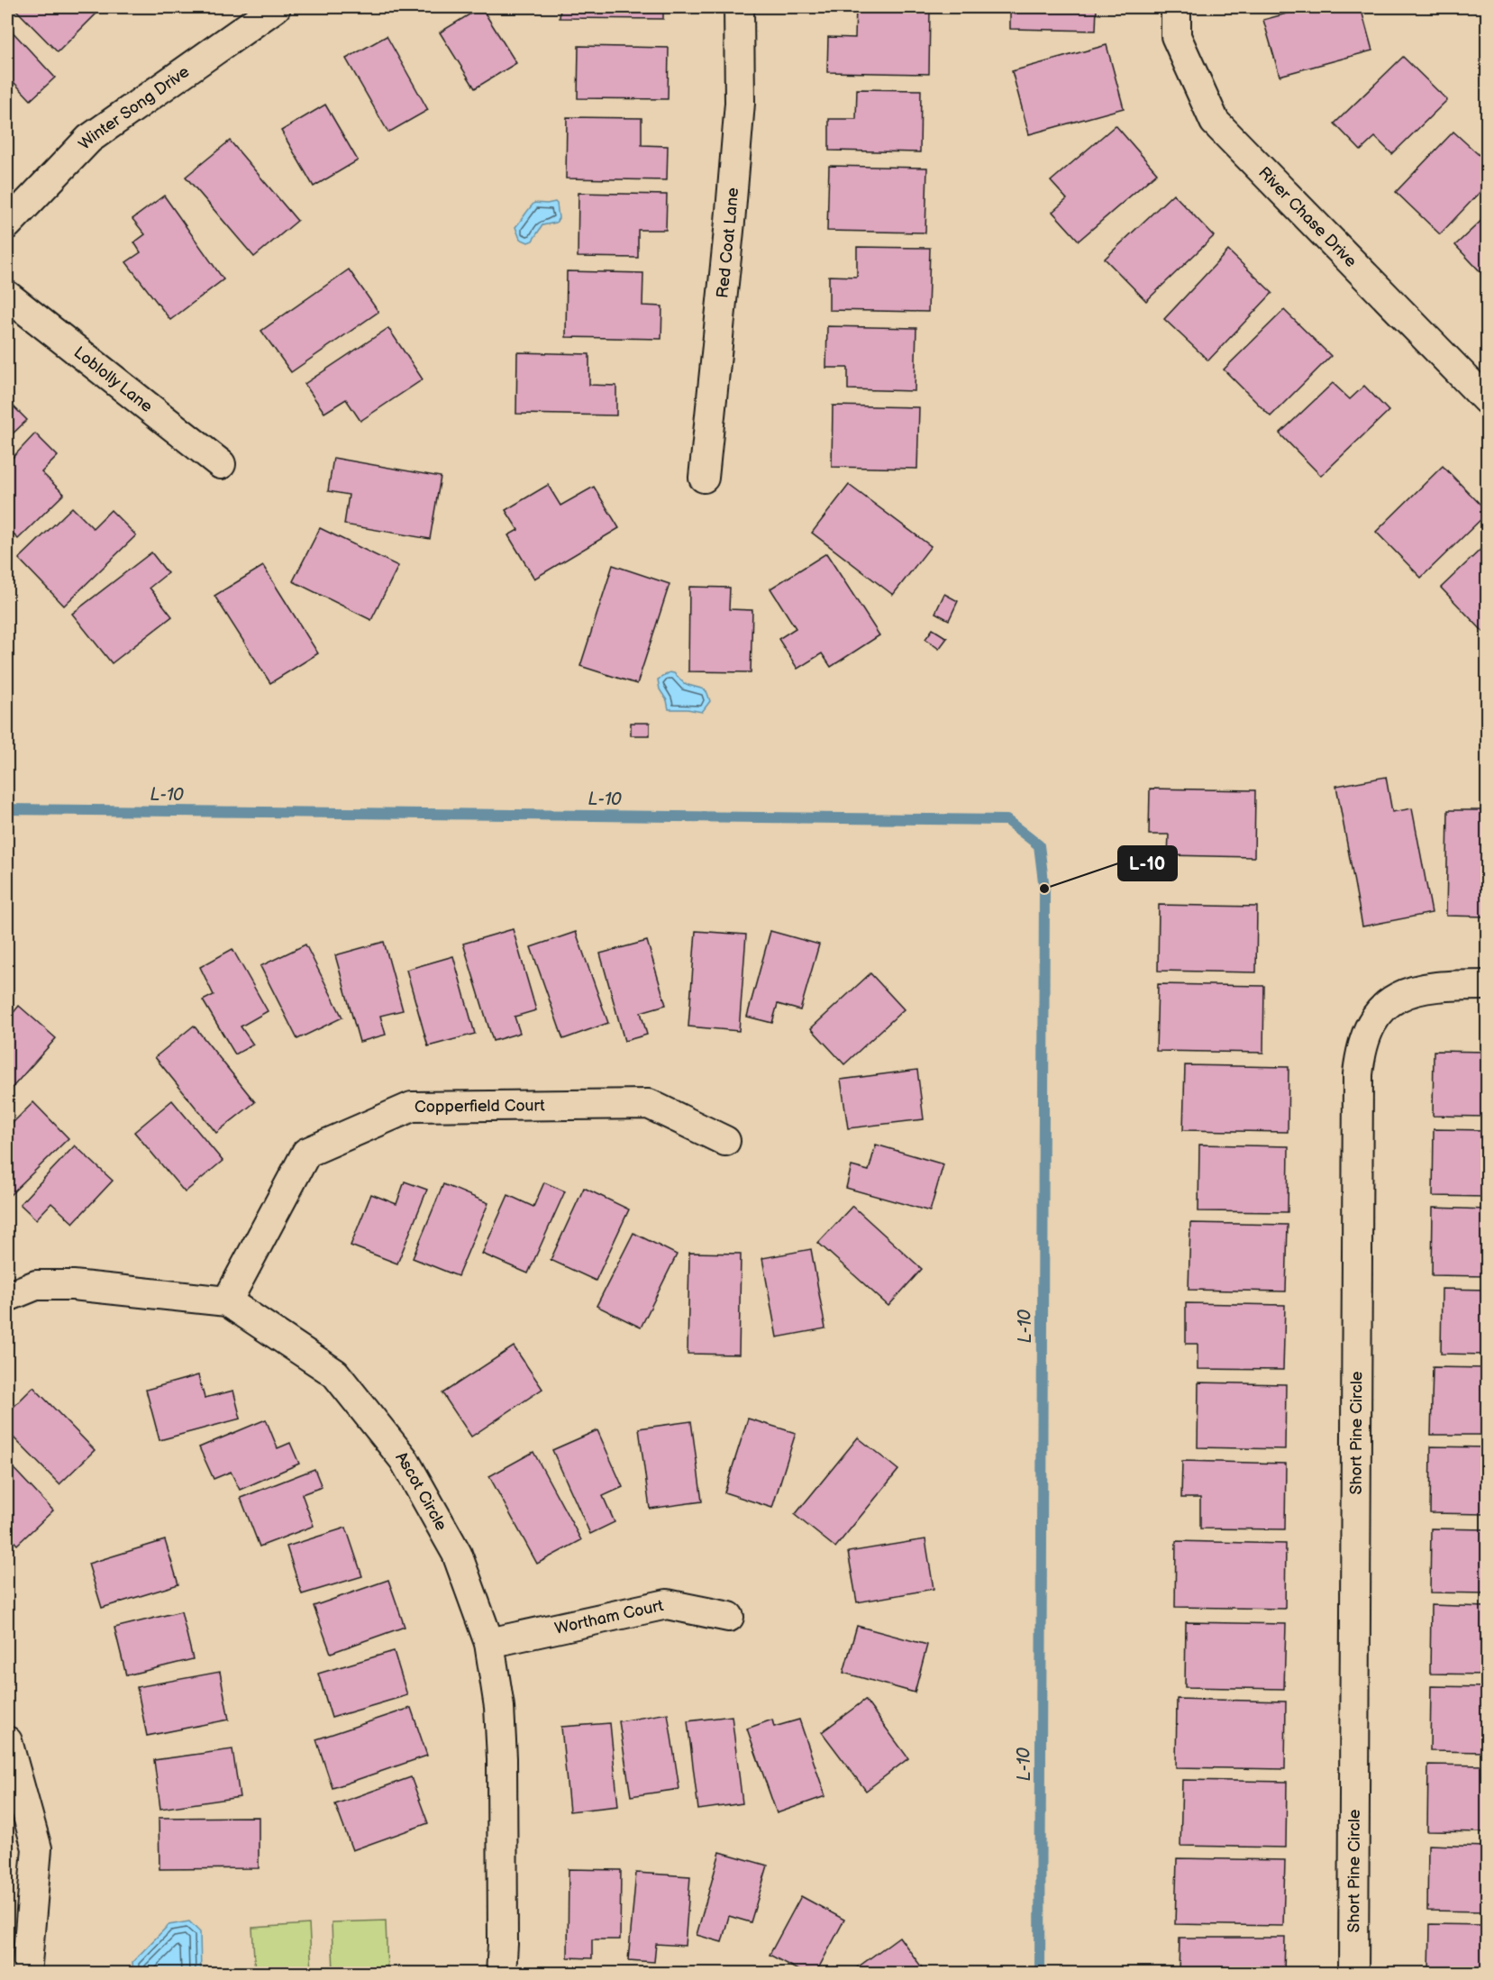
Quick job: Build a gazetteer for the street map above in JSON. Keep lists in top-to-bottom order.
{
  "streets": {
    "street": [
      "Winter Song Drive",
      "River Chase Drive",
      "Red Coat Lane",
      "Loblolly Lane",
      "Copperfield Court",
      "Short Pine Circle",
      "Ascot Circle",
      "Wortham Court"
    ]
  },
  "crossings": [
    ["Copperfield Court", "Ascot Circle"],
    ["Ascot Circle", "Wortham Court"]
  ],
  "water": ["L-10"],
  "places": ["L-10"]
}
